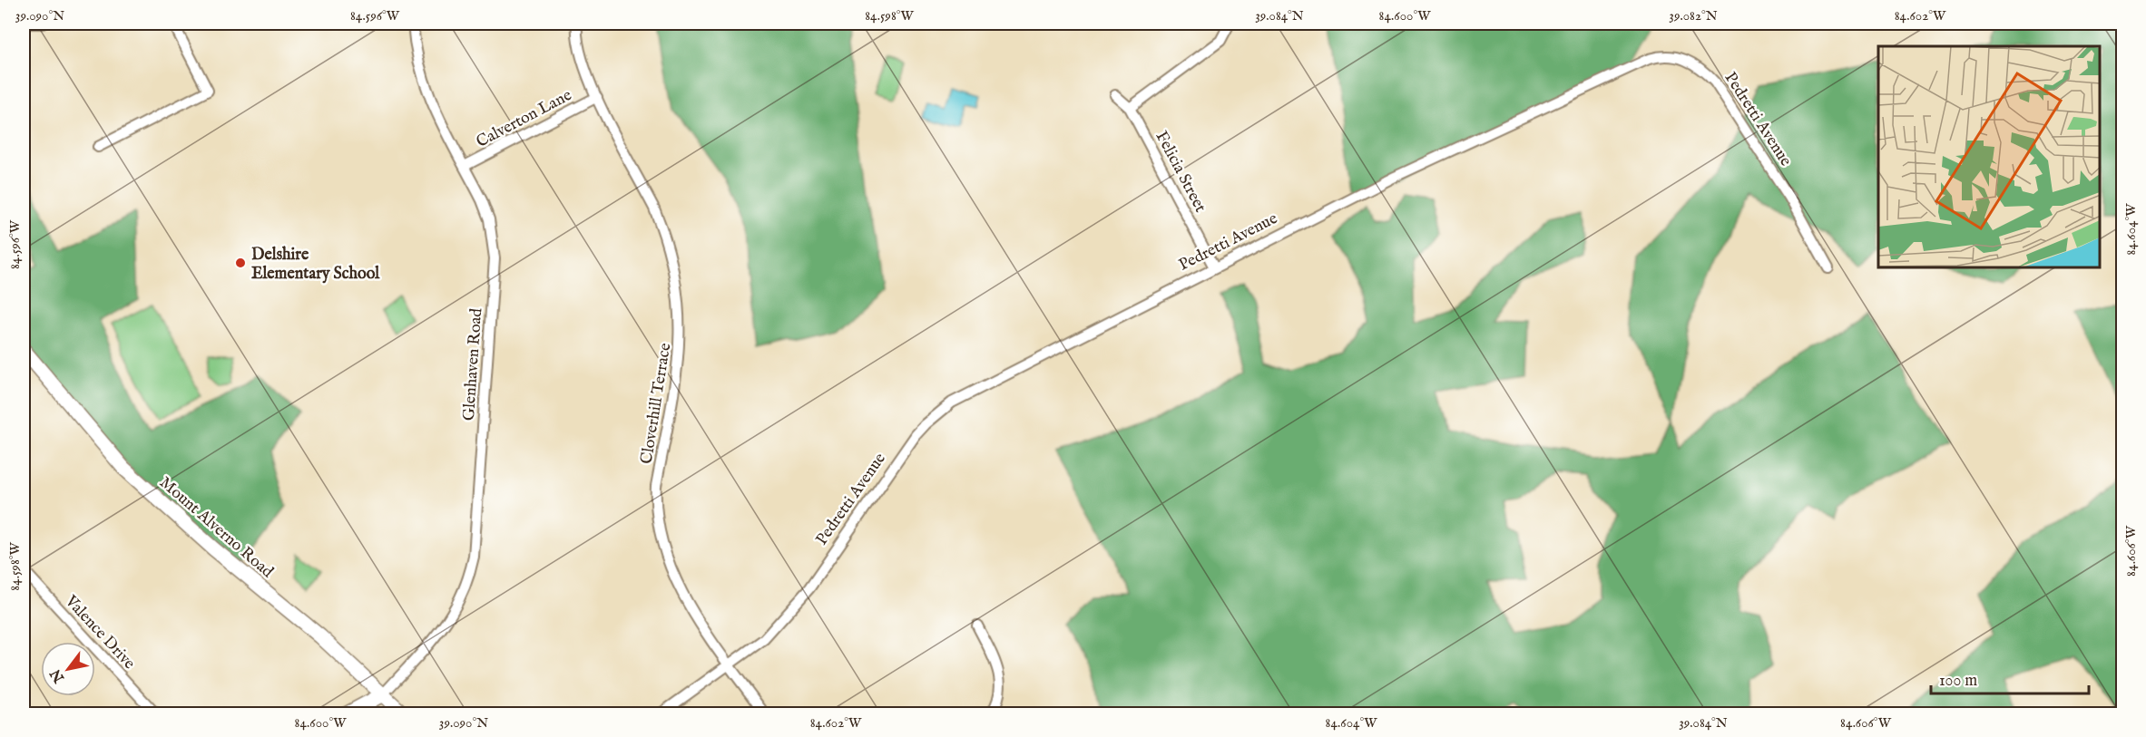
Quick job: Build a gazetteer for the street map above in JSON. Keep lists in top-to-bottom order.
{
  "streets": {
    "street": [
      "Calverton Lane",
      "Pedretti Avenue",
      "Felicia Street",
      "Glenhaven Road",
      "Cloverhill Terrace",
      "Mount Alverno Road",
      "Valence Drive"
    ]
  },
  "crossings": [
    ["Calverton Lane", "Glenhaven Road"],
    ["Calverton Lane", "Cloverhill Terrace"],
    ["Pedretti Avenue", "Felicia Street"],
    ["Pedretti Avenue", "Cloverhill Terrace"],
    ["Glenhaven Road", "Mount Alverno Road"]
  ],
  "places": ["Delshire Elementary School"],
  "scale_bar": "100 m",
  "north": "bottom left",
  "coordinates": [
    "39.090°N",
    "84.596°W",
    "84.598°W",
    "39.084°N",
    "84.600°W",
    "39.082°N",
    "84.602°W",
    "84.604°W",
    "84.606°W"
  ]
}
